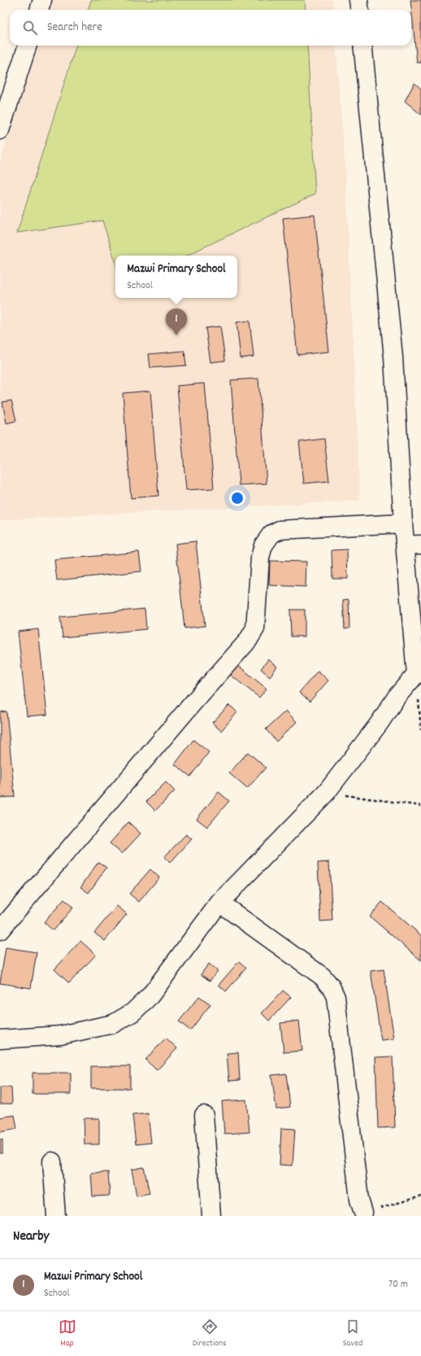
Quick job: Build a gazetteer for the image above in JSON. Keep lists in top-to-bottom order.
{
  "page": {
    "search": "Search here",
    "popup": ["Mazwi Primary School", "School"],
    "pins": "1",
    "heading": "Nearby",
    "list": [
      {
        "mark": "1",
        "name": "Mazwi Primary School",
        "note": "School",
        "value": "70 m"
      }
    ],
    "nav": ["Map", "Directions", "Saved"]
  }
}
